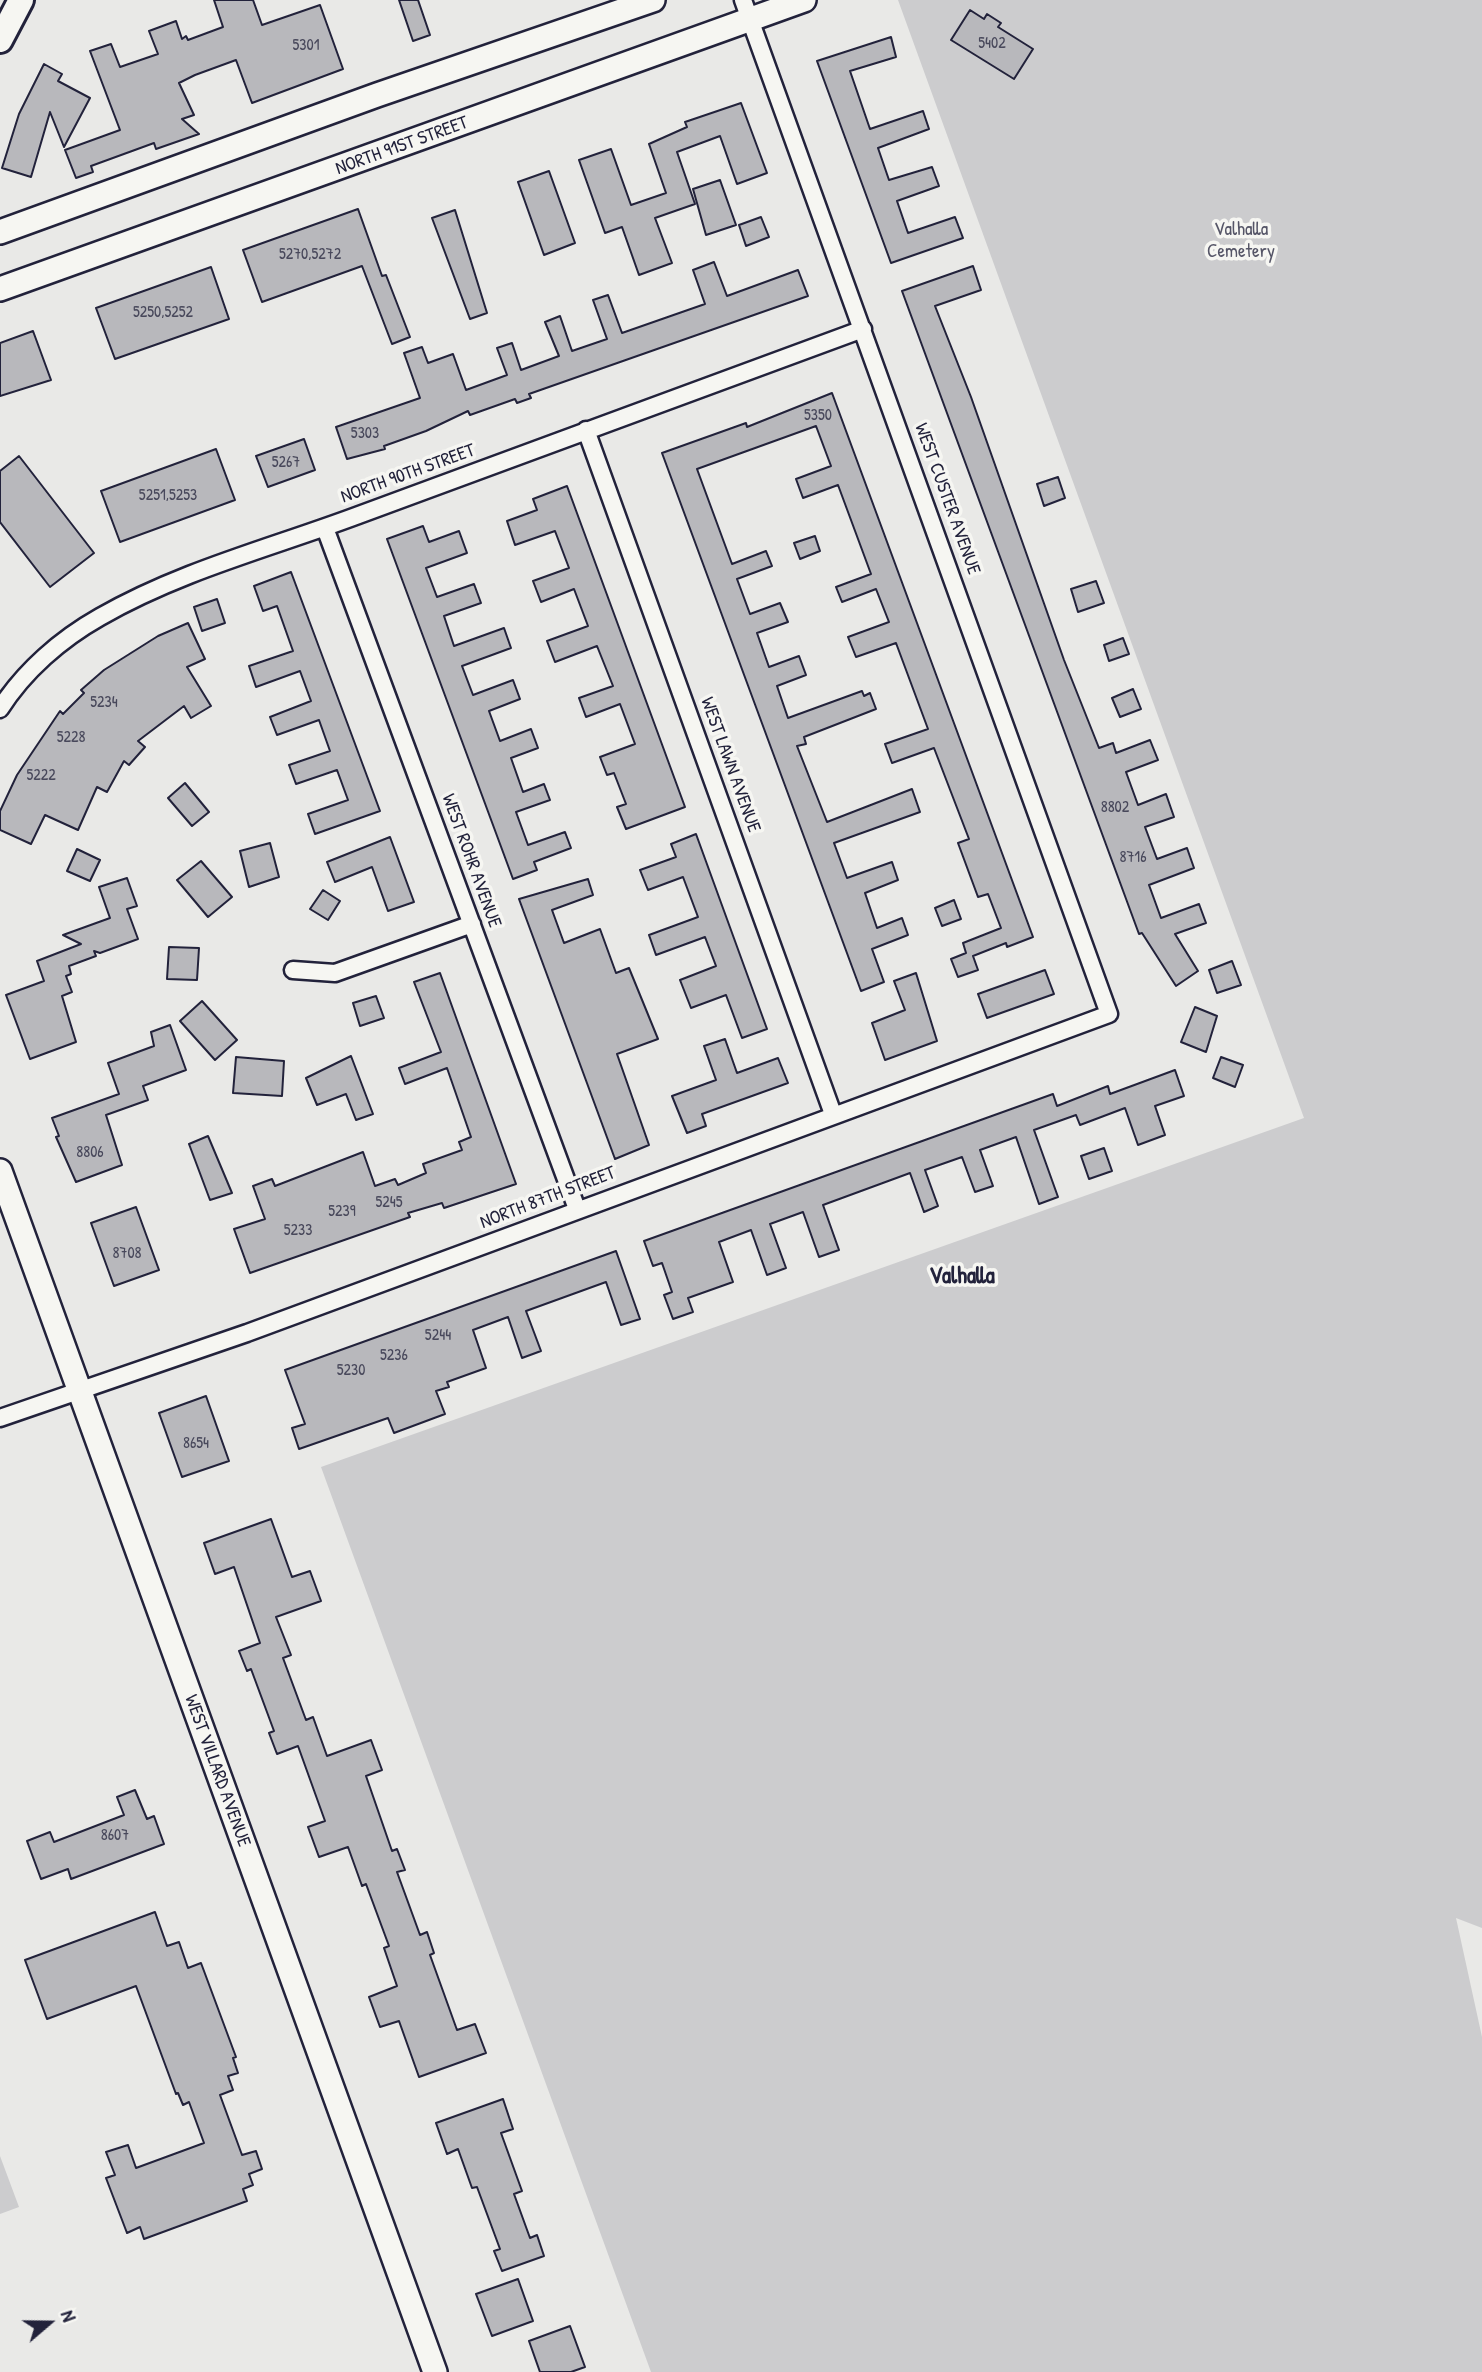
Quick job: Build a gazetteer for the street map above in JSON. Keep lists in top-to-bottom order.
{
  "streets": {
    "main road": ["NORTH 91ST STREET", "WEST VILLARD AVENUE"],
    "street": [
      "NORTH 90TH STREET",
      "WEST CUSTER AVENUE",
      "WEST LAWN AVENUE",
      "WEST ROHR AVENUE",
      "NORTH 87TH STREET"
    ]
  },
  "crossings": [
    ["NORTH 91ST STREET", "WEST CUSTER AVENUE"],
    ["NORTH 90TH STREET", "WEST CUSTER AVENUE"],
    ["NORTH 90TH STREET", "WEST LAWN AVENUE"],
    ["NORTH 90TH STREET", "WEST ROHR AVENUE"],
    ["WEST CUSTER AVENUE", "NORTH 87TH STREET"],
    ["WEST LAWN AVENUE", "NORTH 87TH STREET"],
    ["WEST ROHR AVENUE", "NORTH 87TH STREET"],
    ["NORTH 87TH STREET", "WEST VILLARD AVENUE"]
  ],
  "districts": ["Valhalla"],
  "parks": ["Valhalla Cemetery"],
  "house_numbers": [
    "5402",
    "5301",
    "5270,5272",
    "5250,5252",
    "5350",
    "5303",
    "5267",
    "5251,5253",
    "5234",
    "5228",
    "5222",
    "8802",
    "8716",
    "8806",
    "5245",
    "5239",
    "5233",
    "8708",
    "5244",
    "5236",
    "5230",
    "8654",
    "8607"
  ],
  "north": "right"
}
